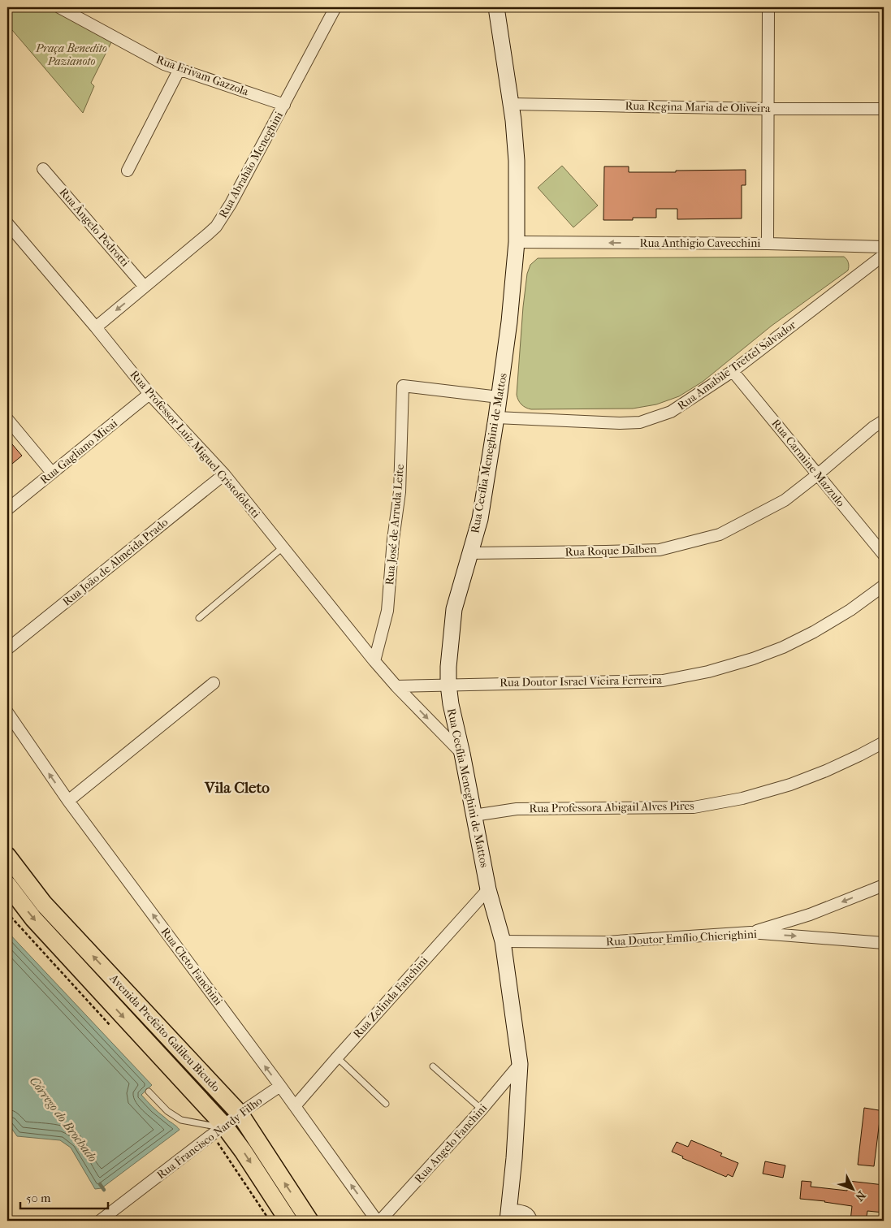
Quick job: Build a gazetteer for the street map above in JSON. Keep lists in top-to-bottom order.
{
  "streets": {
    "main road": ["Avenida Prefeito Galileu Bicudo"],
    "street": [
      "Rua Erivam Gazzola",
      "Rua Regina Maria de Oliveira",
      "Rua Abrahão Meneghini",
      "Rua Ângelo Pedrotti",
      "Rua Anthigio Cavecchini",
      "Rua Amabile Trettel Salvador",
      "Rua Professor Luiz Miguel Cristofoletti",
      "Rua Gagliano Micai",
      "Rua Cecília Meneghini de Mattos",
      "Rua Carmine Mazzulo",
      "Rua José de Arruda Leite",
      "Rua Roque Dalben",
      "Rua João de Almeida Prado",
      "Rua Doutor Israel Vieira Ferreira",
      "Rua Professora Abigail Alves Pires",
      "Rua Doutor Emílio Chierighini",
      "Rua Cleto Fanchini",
      "Rua Zelinda Fanchini",
      "Rua Francisco Nardy Filho",
      "Rua Angelo Fanchini"
    ]
  },
  "crossings": [
    ["Rua Erivam Gazzola", "Rua Abrahão Meneghini"],
    ["Rua Regina Maria de Oliveira", "Rua Cecília Meneghini de Mattos"],
    ["Rua Abrahão Meneghini", "Rua Ângelo Pedrotti"],
    ["Rua Abrahão Meneghini", "Rua Professor Luiz Miguel Cristofoletti"],
    ["Rua Anthigio Cavecchini", "Rua Cecília Meneghini de Mattos"],
    ["Rua Amabile Trettel Salvador", "Rua Cecília Meneghini de Mattos"],
    ["Rua Amabile Trettel Salvador", "Rua Carmine Mazzulo"],
    ["Rua Professor Luiz Miguel Cristofoletti", "Rua Gagliano Micai"],
    ["Rua Professor Luiz Miguel Cristofoletti", "Rua Cecília Meneghini de Mattos"],
    ["Rua Professor Luiz Miguel Cristofoletti", "Rua José de Arruda Leite"],
    ["Rua Professor Luiz Miguel Cristofoletti", "Rua João de Almeida Prado"],
    ["Rua Cecília Meneghini de Mattos", "Rua José de Arruda Leite"],
    ["Rua Cecília Meneghini de Mattos", "Rua Roque Dalben"],
    ["Rua Cecília Meneghini de Mattos", "Rua Doutor Israel Vieira Ferreira"],
    ["Rua Cecília Meneghini de Mattos", "Rua Professora Abigail Alves Pires"],
    ["Rua Cecília Meneghini de Mattos", "Rua Doutor Emílio Chierighini"],
    ["Rua Cecília Meneghini de Mattos", "Rua Zelinda Fanchini"],
    ["Rua Cecília Meneghini de Mattos", "Rua Angelo Fanchini"],
    ["Rua Carmine Mazzulo", "Rua Roque Dalben"],
    ["Rua Cleto Fanchini", "Rua Zelinda Fanchini"],
    ["Rua Cleto Fanchini", "Rua Francisco Nardy Filho"],
    ["Rua Cleto Fanchini", "Rua Angelo Fanchini"],
    ["Avenida Prefeito Galileu Bicudo", "Rua Francisco Nardy Filho"]
  ],
  "one_way": ["Rua Anthigio Cavecchini", "Rua Cleto Fanchini"],
  "districts": ["Vila Cleto"],
  "water": ["Córrego do Brochado"],
  "parks": ["Praça Benedito Pazianoto"],
  "scale_bar": "50 m",
  "north": "bottom right"
}
